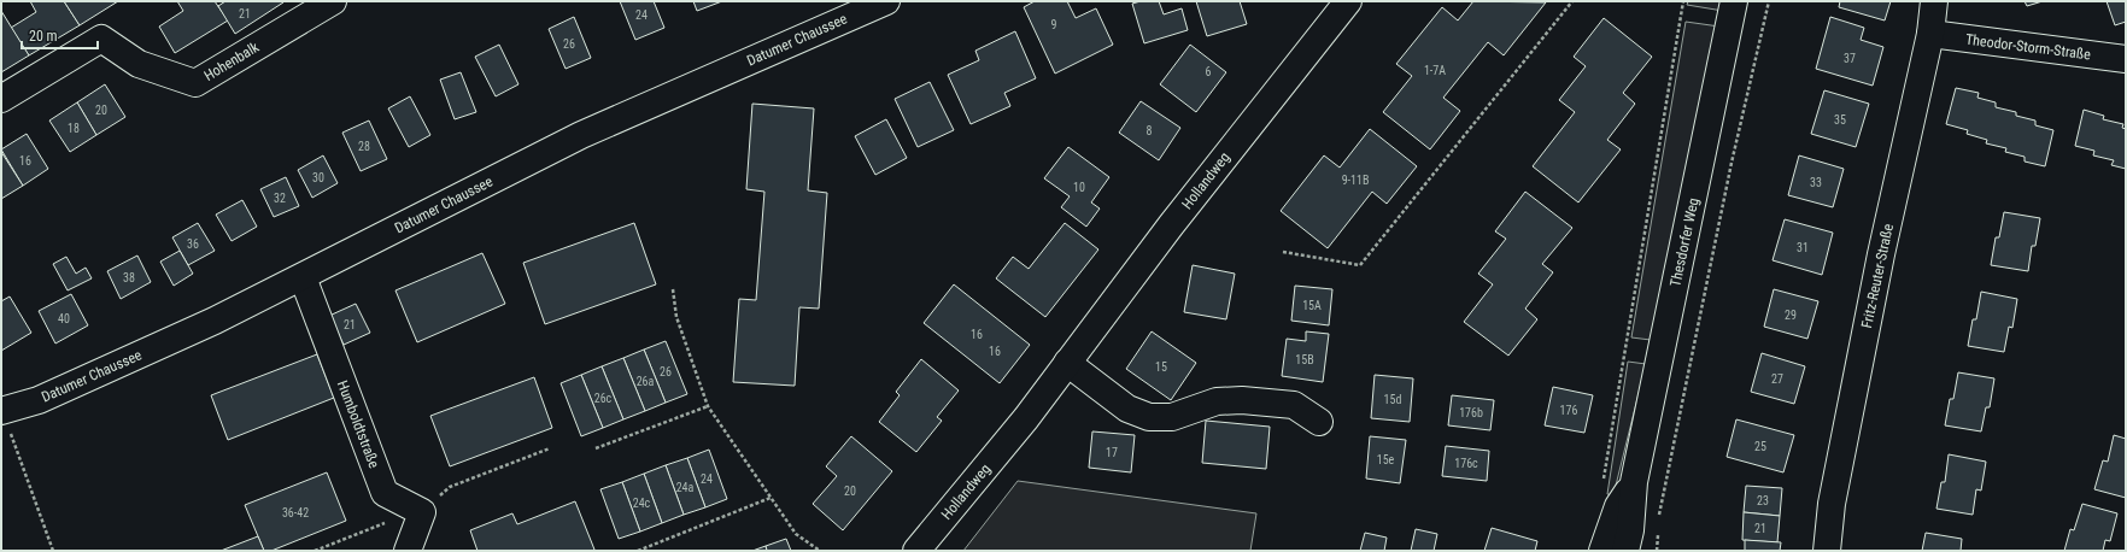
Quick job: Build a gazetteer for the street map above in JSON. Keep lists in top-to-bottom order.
{
  "streets": {
    "street": [
      "Datumer Chaussee",
      "Theodor-Storm-Straße",
      "Hohenbalk",
      "Hollandweg",
      "Thesdorfer Weg",
      "Fritz-Reuter-Straße",
      "Humboldtstraße"
    ]
  },
  "crossings": [
    ["Datumer Chaussee", "Humboldtstraße"],
    ["Theodor-Storm-Straße", "Fritz-Reuter-Straße"]
  ],
  "house_numbers": [
    "21",
    "24",
    "9",
    "26",
    "37",
    "1-7A",
    "6",
    "20",
    "35",
    "18",
    "8",
    "28",
    "16",
    "30",
    "9-11B",
    "33",
    "10",
    "32",
    "36",
    "31",
    "38",
    "15A",
    "29",
    "40",
    "21",
    "16",
    "16",
    "15B",
    "15",
    "26",
    "27",
    "26a",
    "26c",
    "15d",
    "176",
    "176b",
    "25",
    "17",
    "15e",
    "176c",
    "24",
    "24a",
    "20",
    "23",
    "24c",
    "36-42",
    "21"
  ],
  "scale_bar": "20 m"
}
